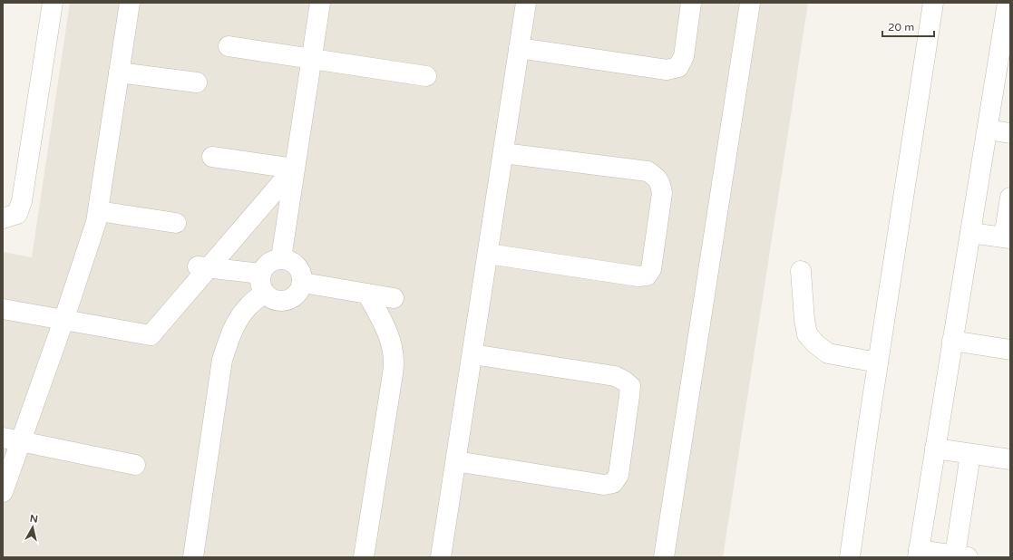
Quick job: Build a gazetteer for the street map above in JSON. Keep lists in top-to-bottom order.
{
  "scale_bar": "20 m",
  "north": "top"
}
